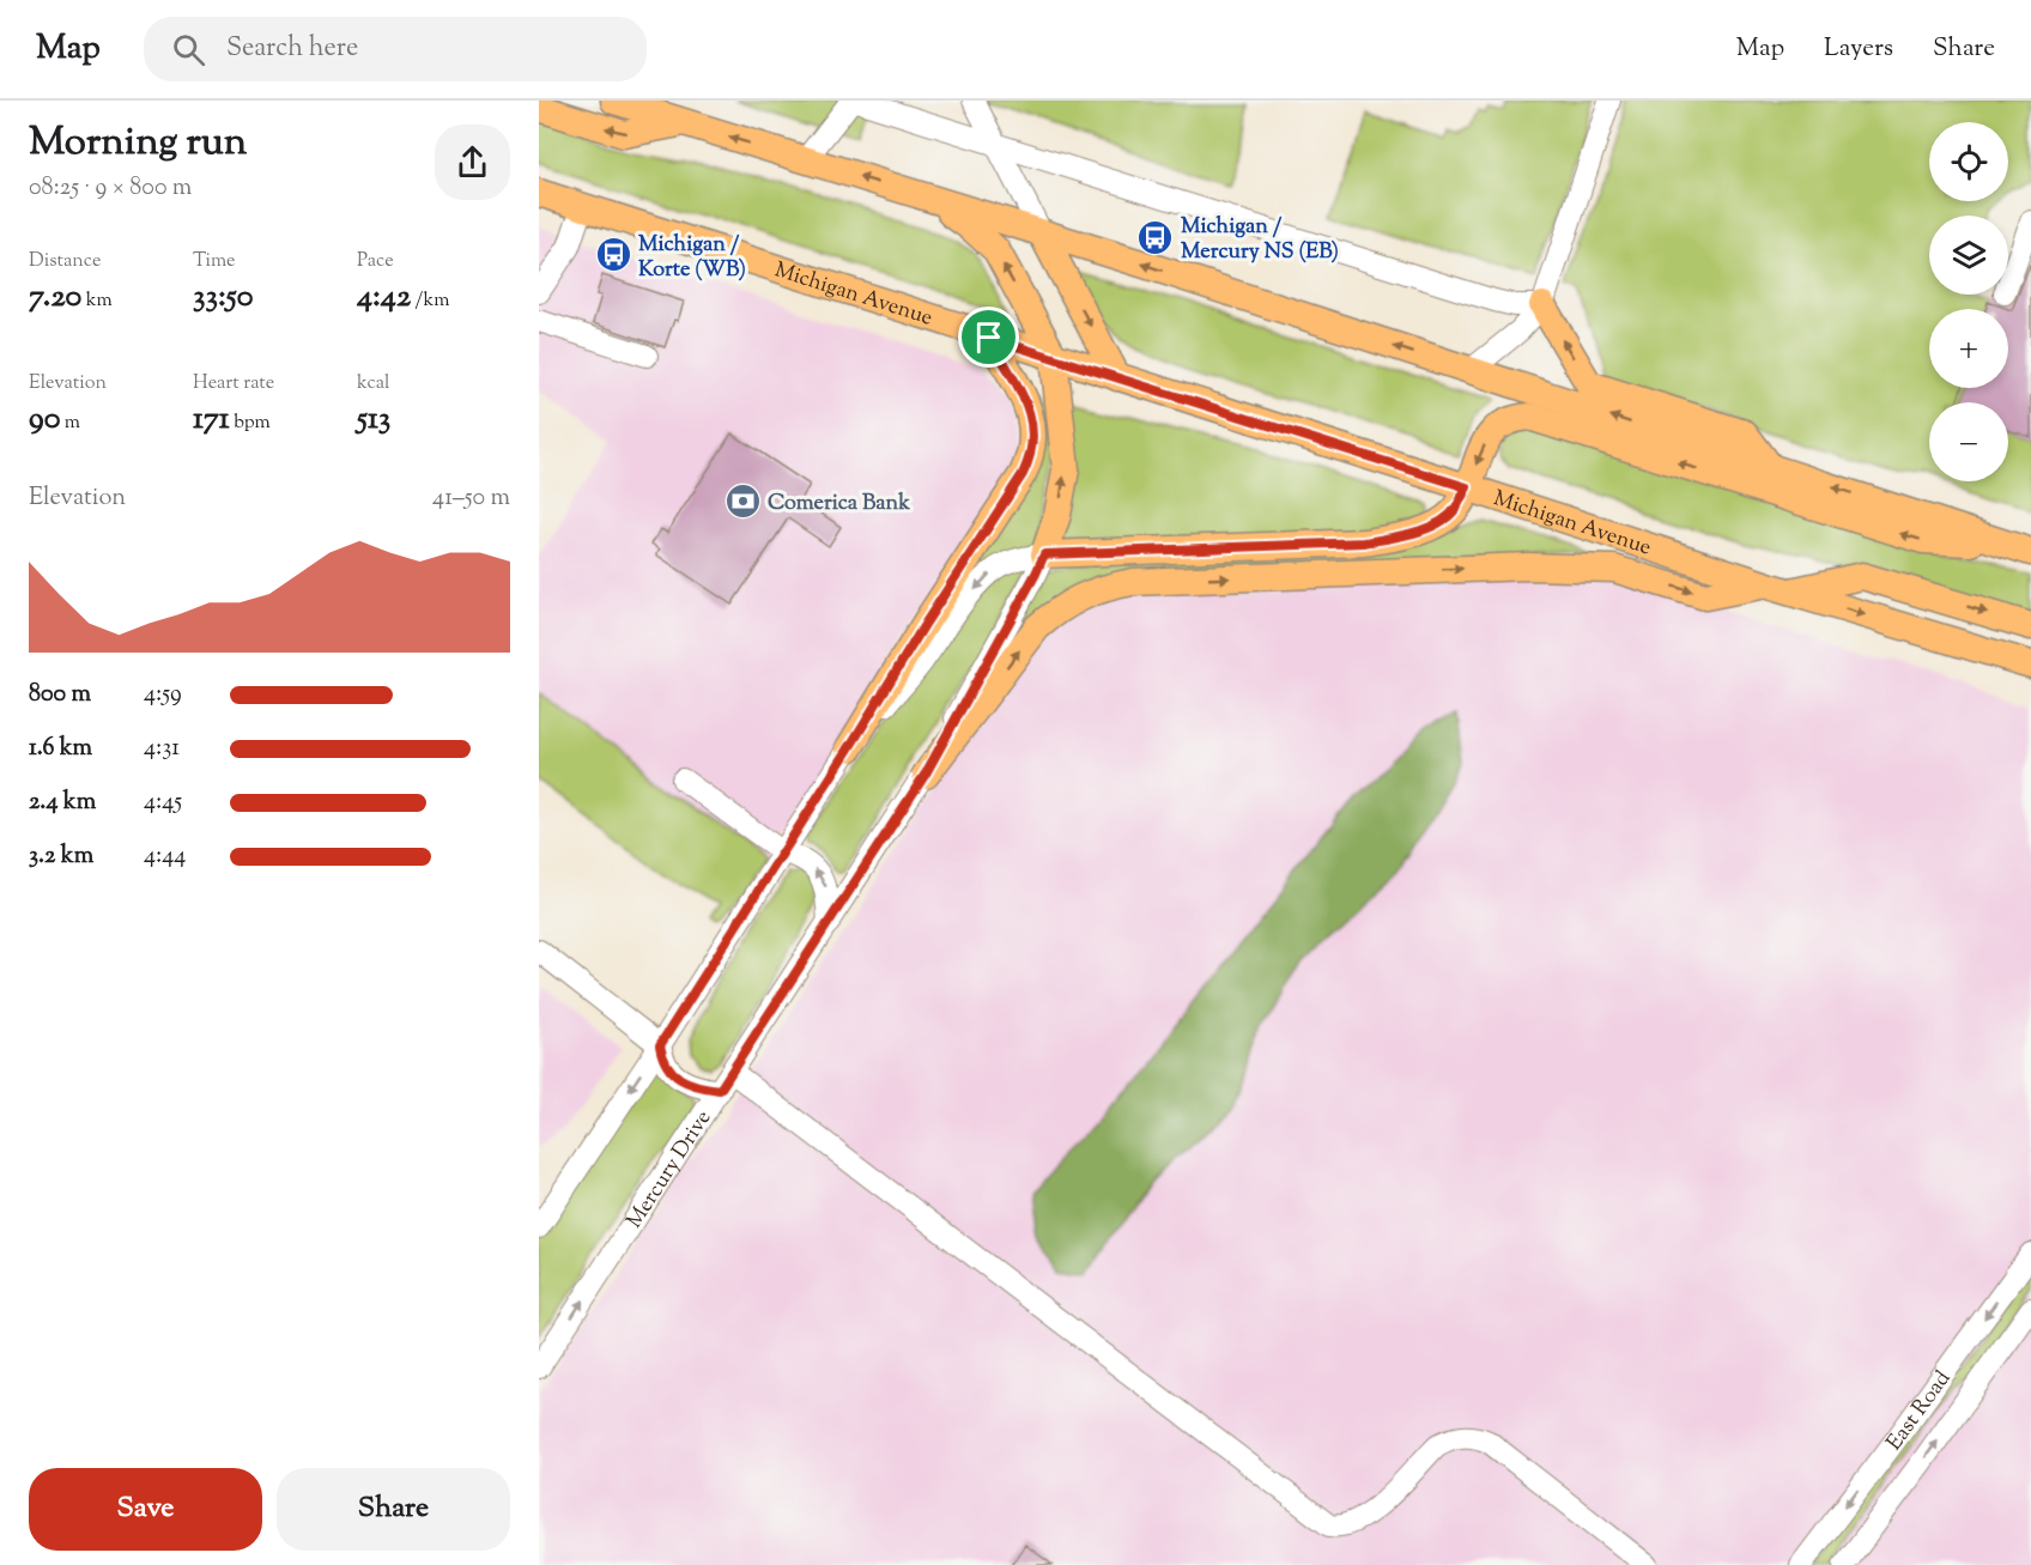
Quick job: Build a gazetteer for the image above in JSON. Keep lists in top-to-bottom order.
{
  "streets": {
    "main road": ["Michigan Avenue"],
    "street": ["Mercury Drive", "East Road"]
  },
  "places": {
    "bus stop": ["Michigan / Mercury NS (EB)", "Michigan / Korte (WB)"],
    "bank": ["Comerica Bank"]
  },
  "page": {
    "header": "Map",
    "search": "Search here",
    "nav": ["Map", "Layers", "Share"],
    "heading": ["Morning run", "08:25 · 9 × 800 m"],
    "map_buttons": ["+", "−"],
    "stats": [
      ["Distance", "7.20 km"],
      ["Time", "33:50"],
      ["Pace", "4:42 /km"],
      ["Elevation", "90 m"],
      ["Heart rate", "171 bpm"],
      ["kcal", "513"]
    ],
    "chart": ["Elevation", "41–50 m"],
    "list": [
      {
        "name": "800 m",
        "note": "4:59"
      },
      {
        "name": "1.6 km",
        "note": "4:31"
      },
      {
        "name": "2.4 km",
        "note": "4:45"
      },
      {
        "name": "3.2 km",
        "note": "4:44"
      }
    ],
    "buttons": ["Save", "Share"]
  }
}
